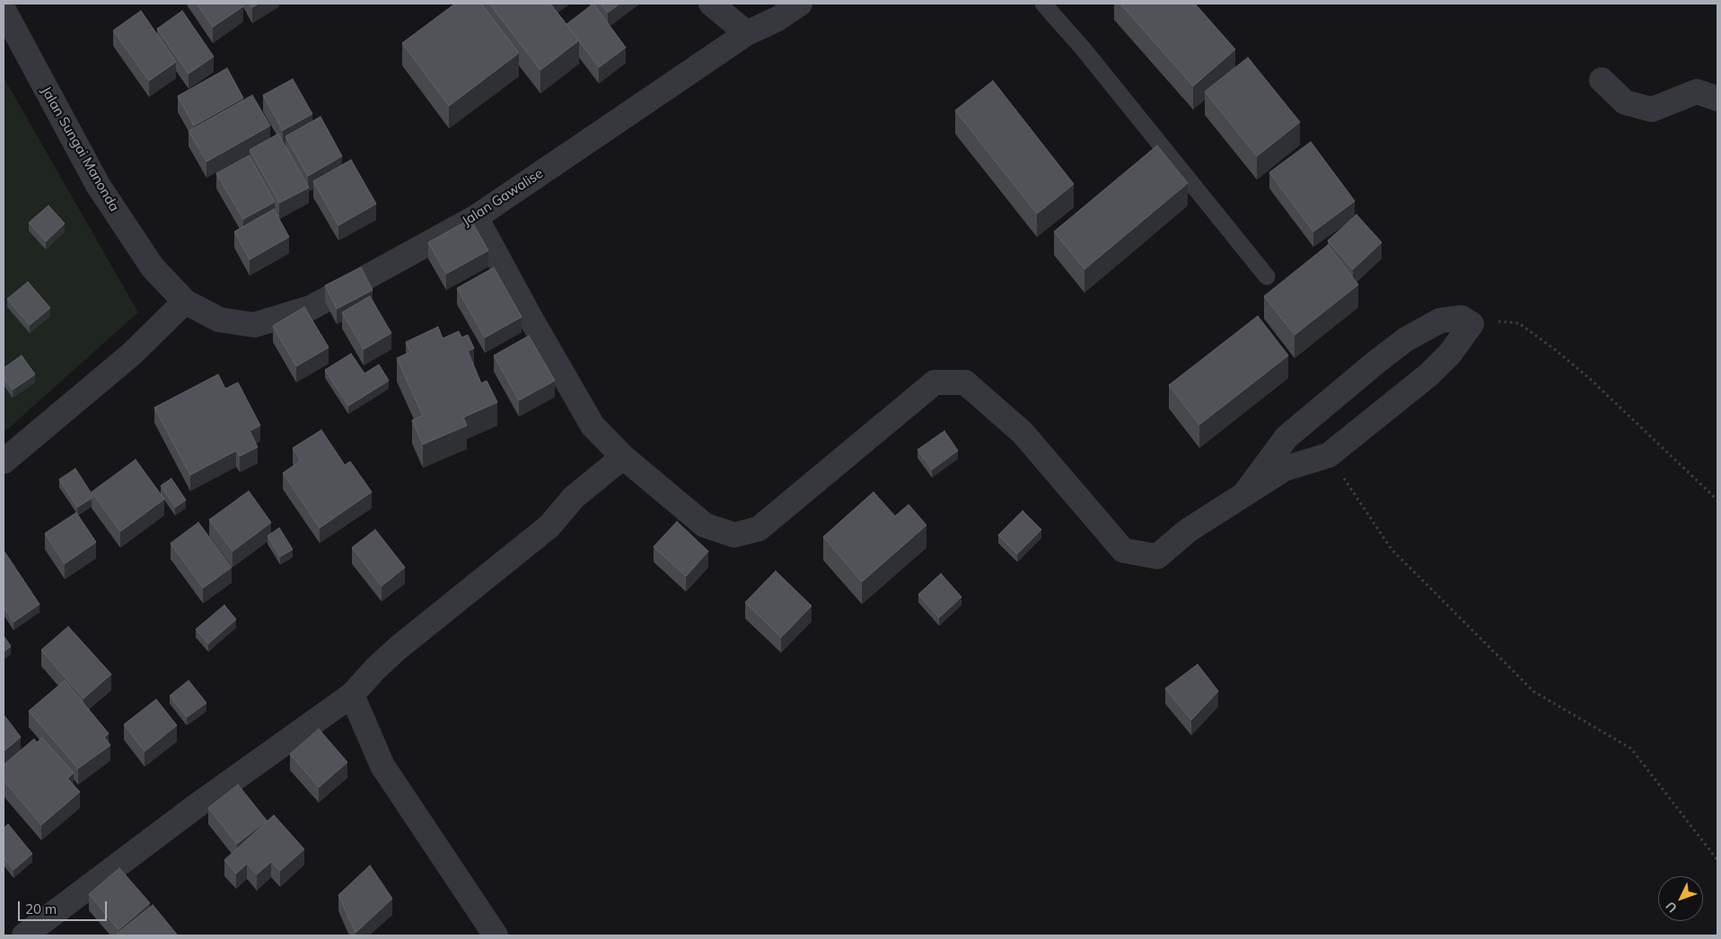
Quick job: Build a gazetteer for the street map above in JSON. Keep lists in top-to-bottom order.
{
  "streets": {
    "street": ["Jalan Sungai Manonda", "Jalan Gawalise"]
  },
  "crossings": [
    ["Jalan Sungai Manonda", "Jalan Gawalise"]
  ],
  "scale_bar": "20 m",
  "north": "bottom left"
}
